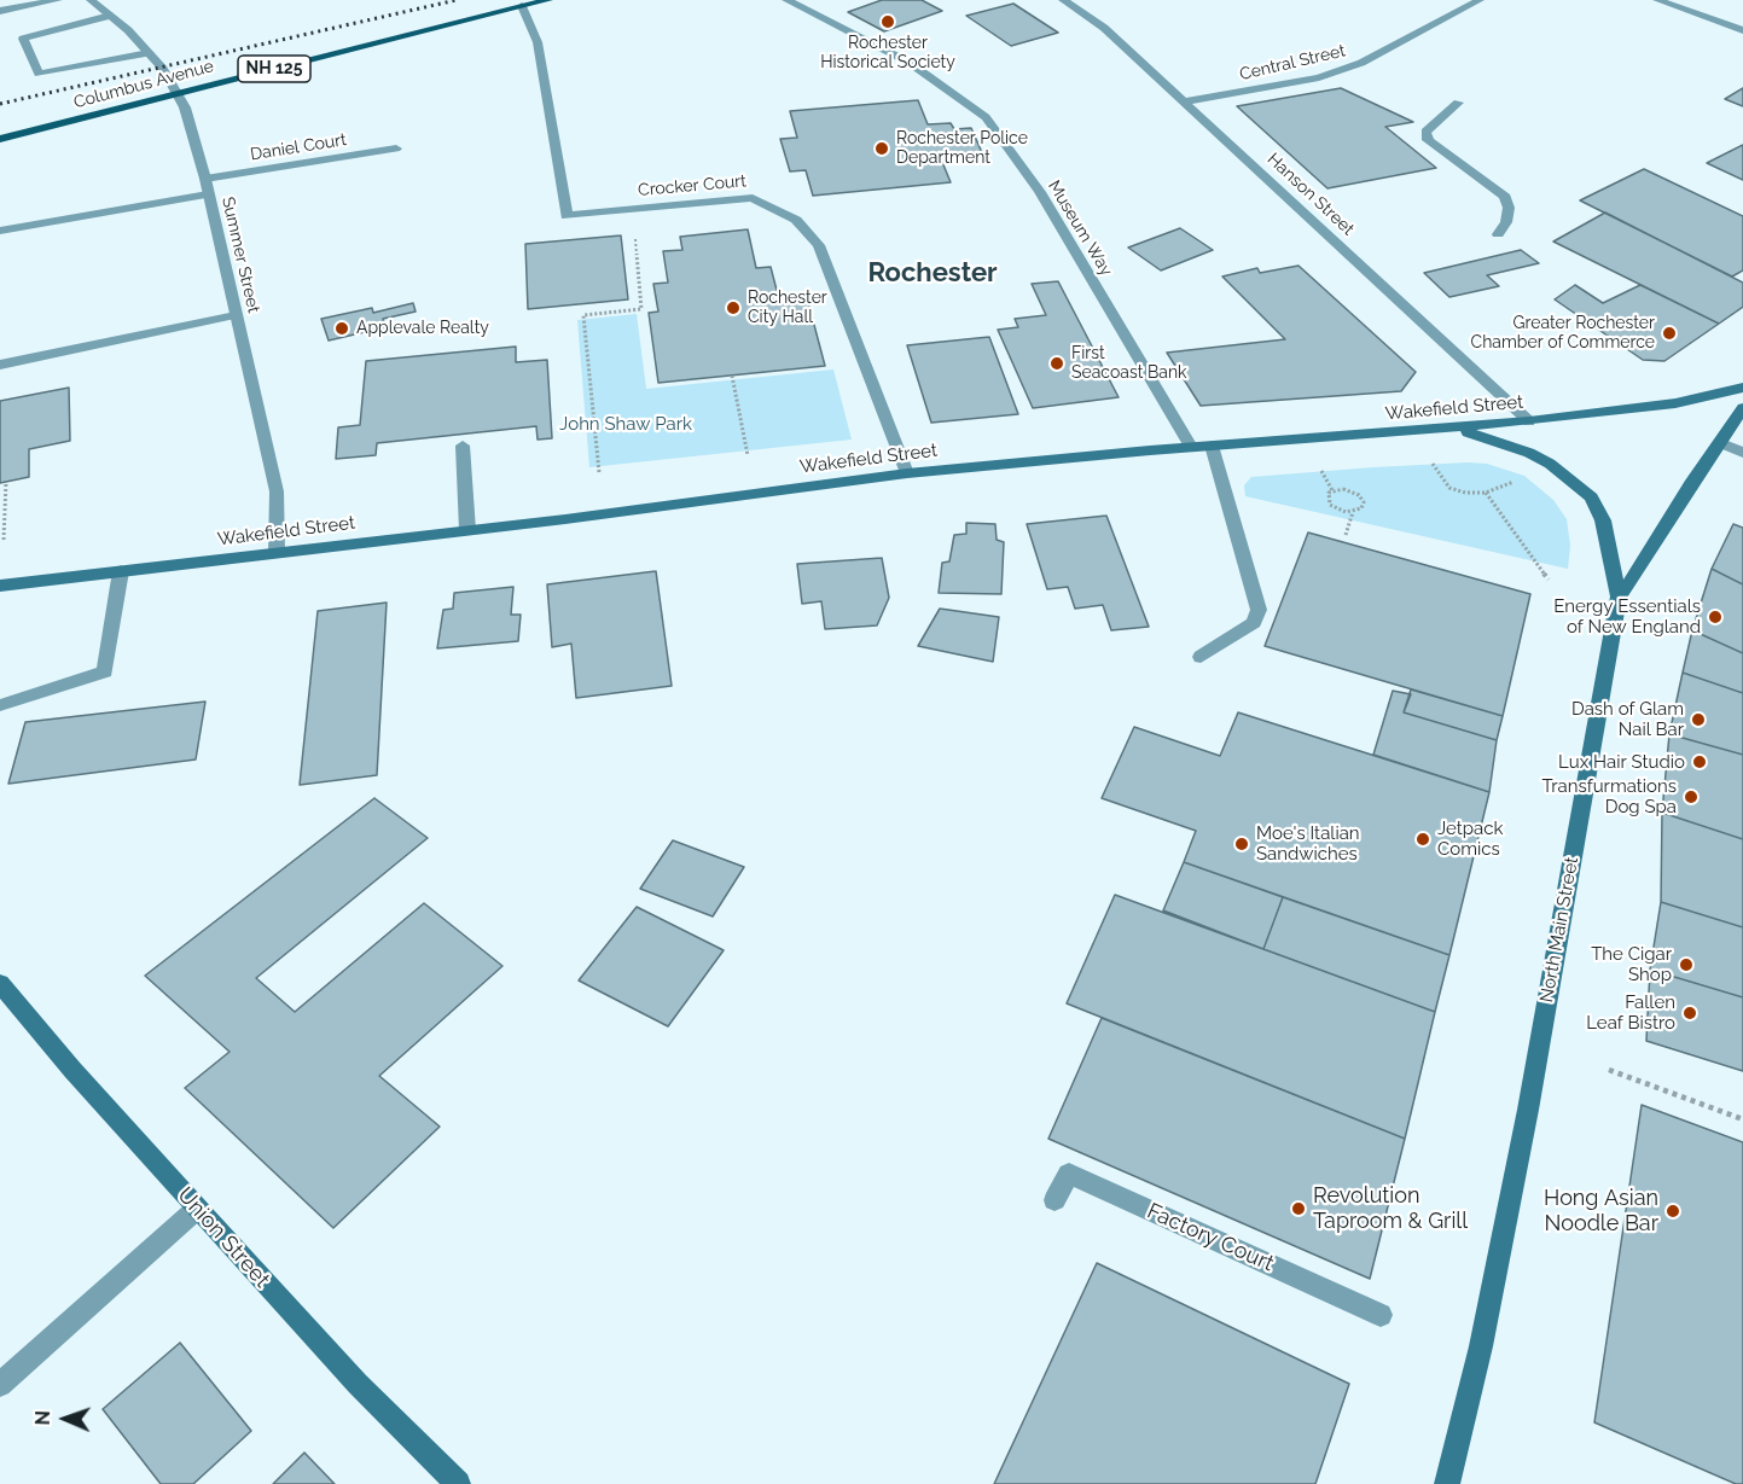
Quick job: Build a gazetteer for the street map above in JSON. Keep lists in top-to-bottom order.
{
  "streets": {
    "main road": [
      "NH 125",
      "Columbus Avenue",
      "Wakefield Street",
      "North Main Street",
      "Union Street"
    ],
    "street": [
      "Central Street",
      "Daniel Court",
      "Crocker Court",
      "Hanson Street",
      "Museum Way",
      "Summer Street",
      "Factory Court"
    ]
  },
  "crossings": [
    ["Central Street", "Hanson Street"],
    ["Columbus Avenue", "Crocker Court"],
    ["Columbus Avenue", "Summer Street"],
    ["Daniel Court", "Summer Street"],
    ["Crocker Court", "Wakefield Street"],
    ["Hanson Street", "Wakefield Street"],
    ["Museum Way", "Wakefield Street"],
    ["Summer Street", "Wakefield Street"]
  ],
  "districts": ["Rochester"],
  "parks": ["John Shaw Park"],
  "places": [
    "Rochester Historical Society",
    "Rochester Police Department",
    "Rochester City Hall",
    "Applevale Realty",
    "Greater Rochester Chamber of Commerce",
    "First Seacoast Bank",
    "Energy Essentials of New England",
    "Dash of Glam Nail Bar",
    "Lux Hair Studio",
    "Transfurmations Dog Spa",
    "Jetpack Comics",
    "Moe's Italian Sandwiches",
    "The Cigar Shop",
    "Fallen Leaf Bistro",
    "Revolution Taproom & Grill",
    "Hong Asian Noodle Bar"
  ],
  "north": "left"
}
